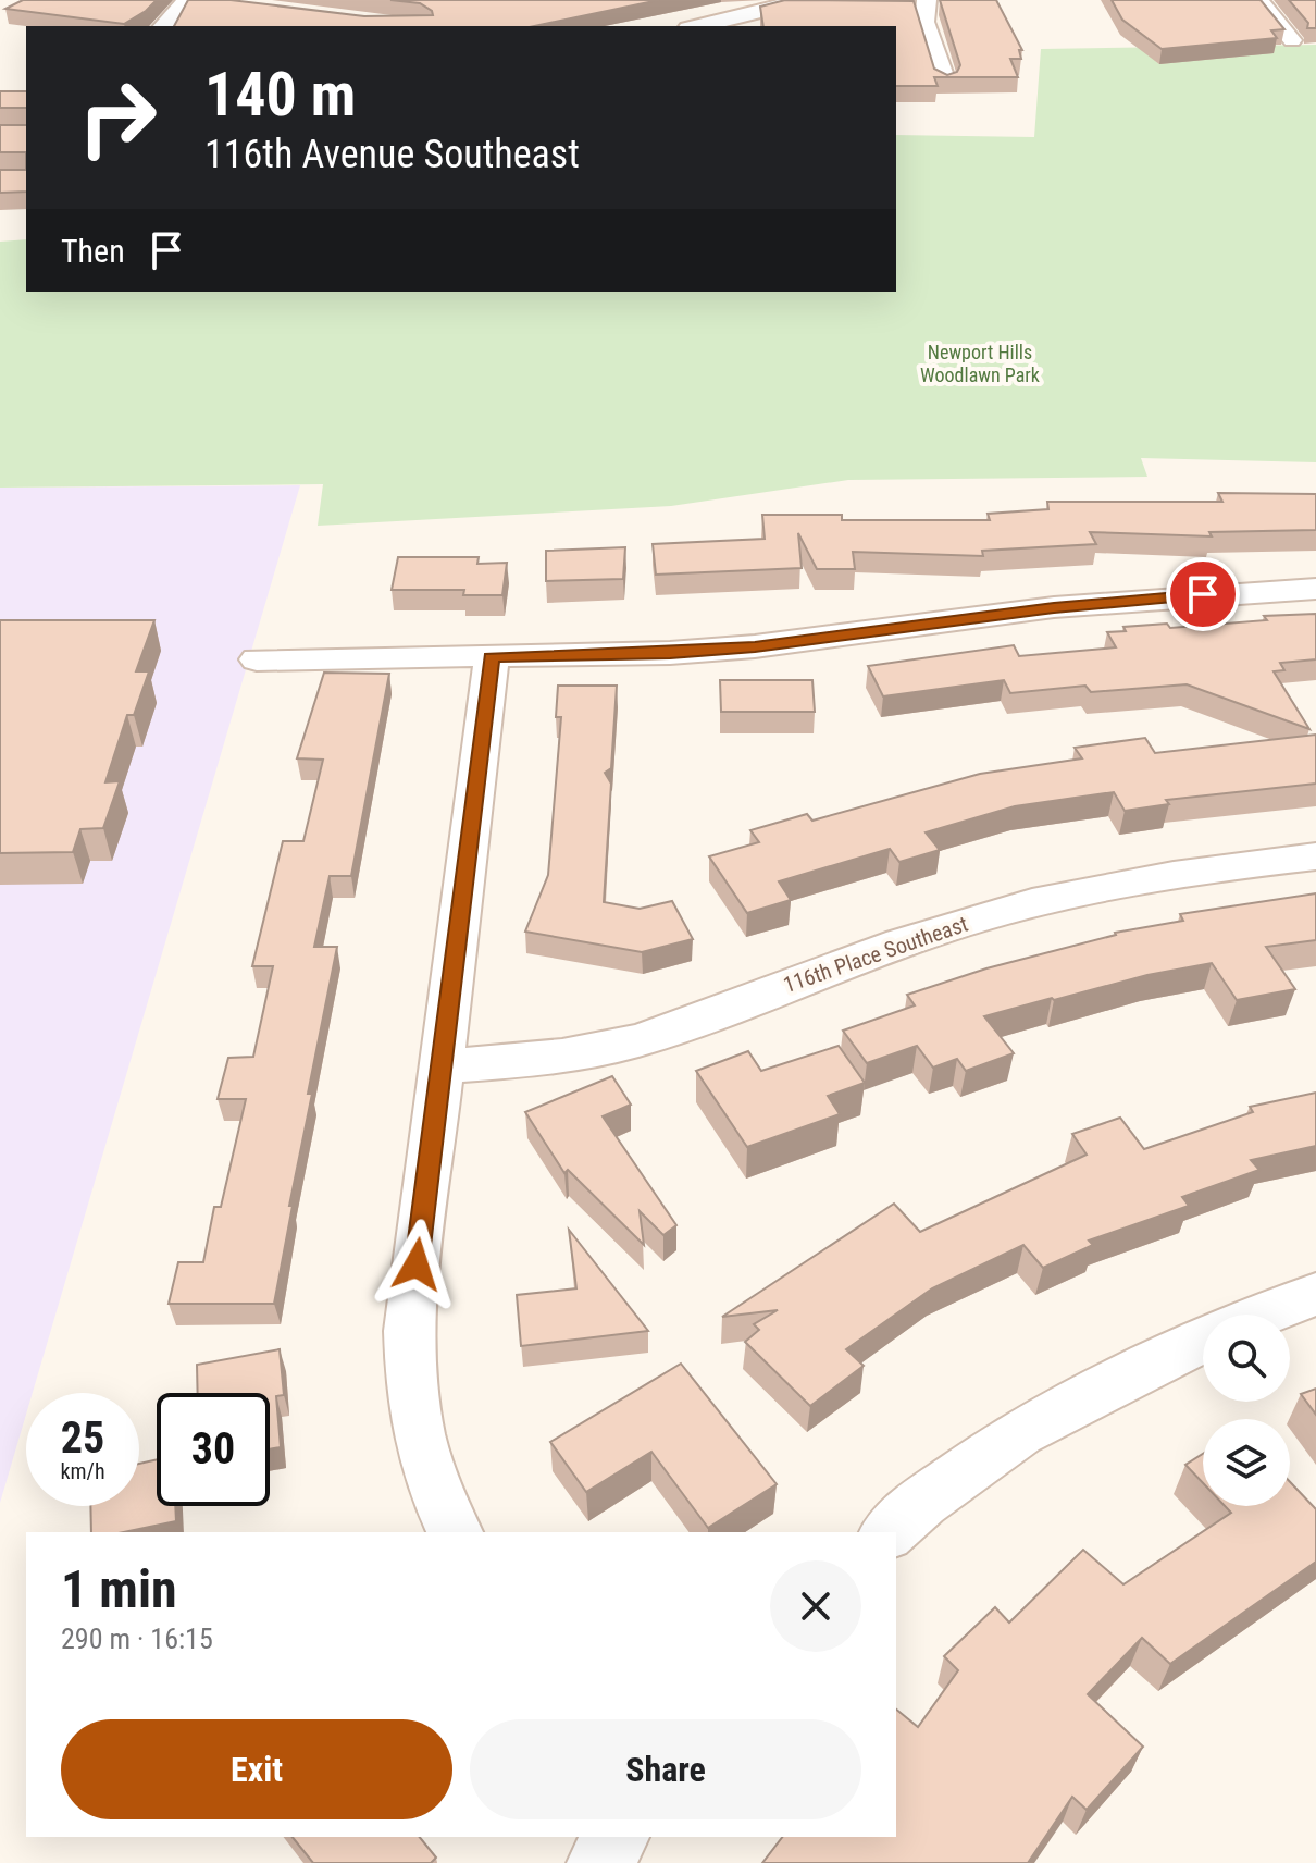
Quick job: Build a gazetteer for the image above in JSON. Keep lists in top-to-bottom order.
{
  "streets": {
    "street": ["116th Place Southeast"]
  },
  "parks": ["Newport Hills Woodlawn Park"],
  "page": {
    "turn": ["140 m", "116th Avenue Southeast"],
    "then": "Then",
    "speed": "25 km/h",
    "limit": "30",
    "heading": ["1 min", "290 m · 16:15"],
    "buttons": ["Exit", "Share"]
  }
}
